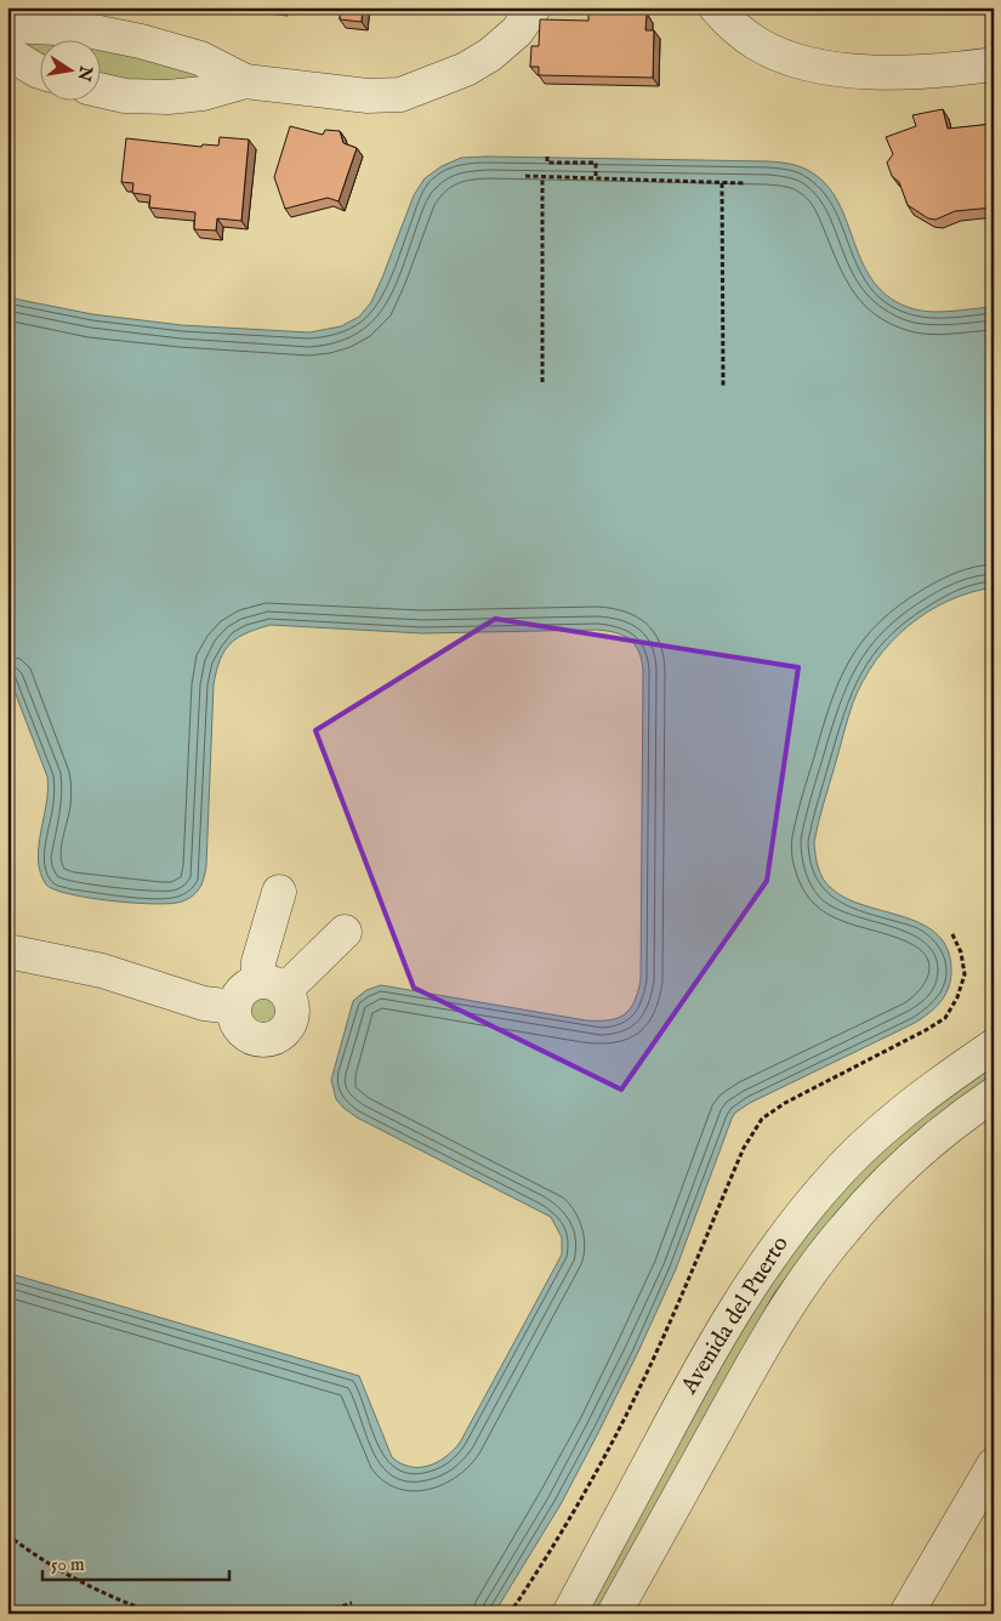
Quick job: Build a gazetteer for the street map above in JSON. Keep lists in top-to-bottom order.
{
  "streets": {
    "street": ["Avenida del Puerto"]
  },
  "scale_bar": "50 m",
  "north": "right"
}
